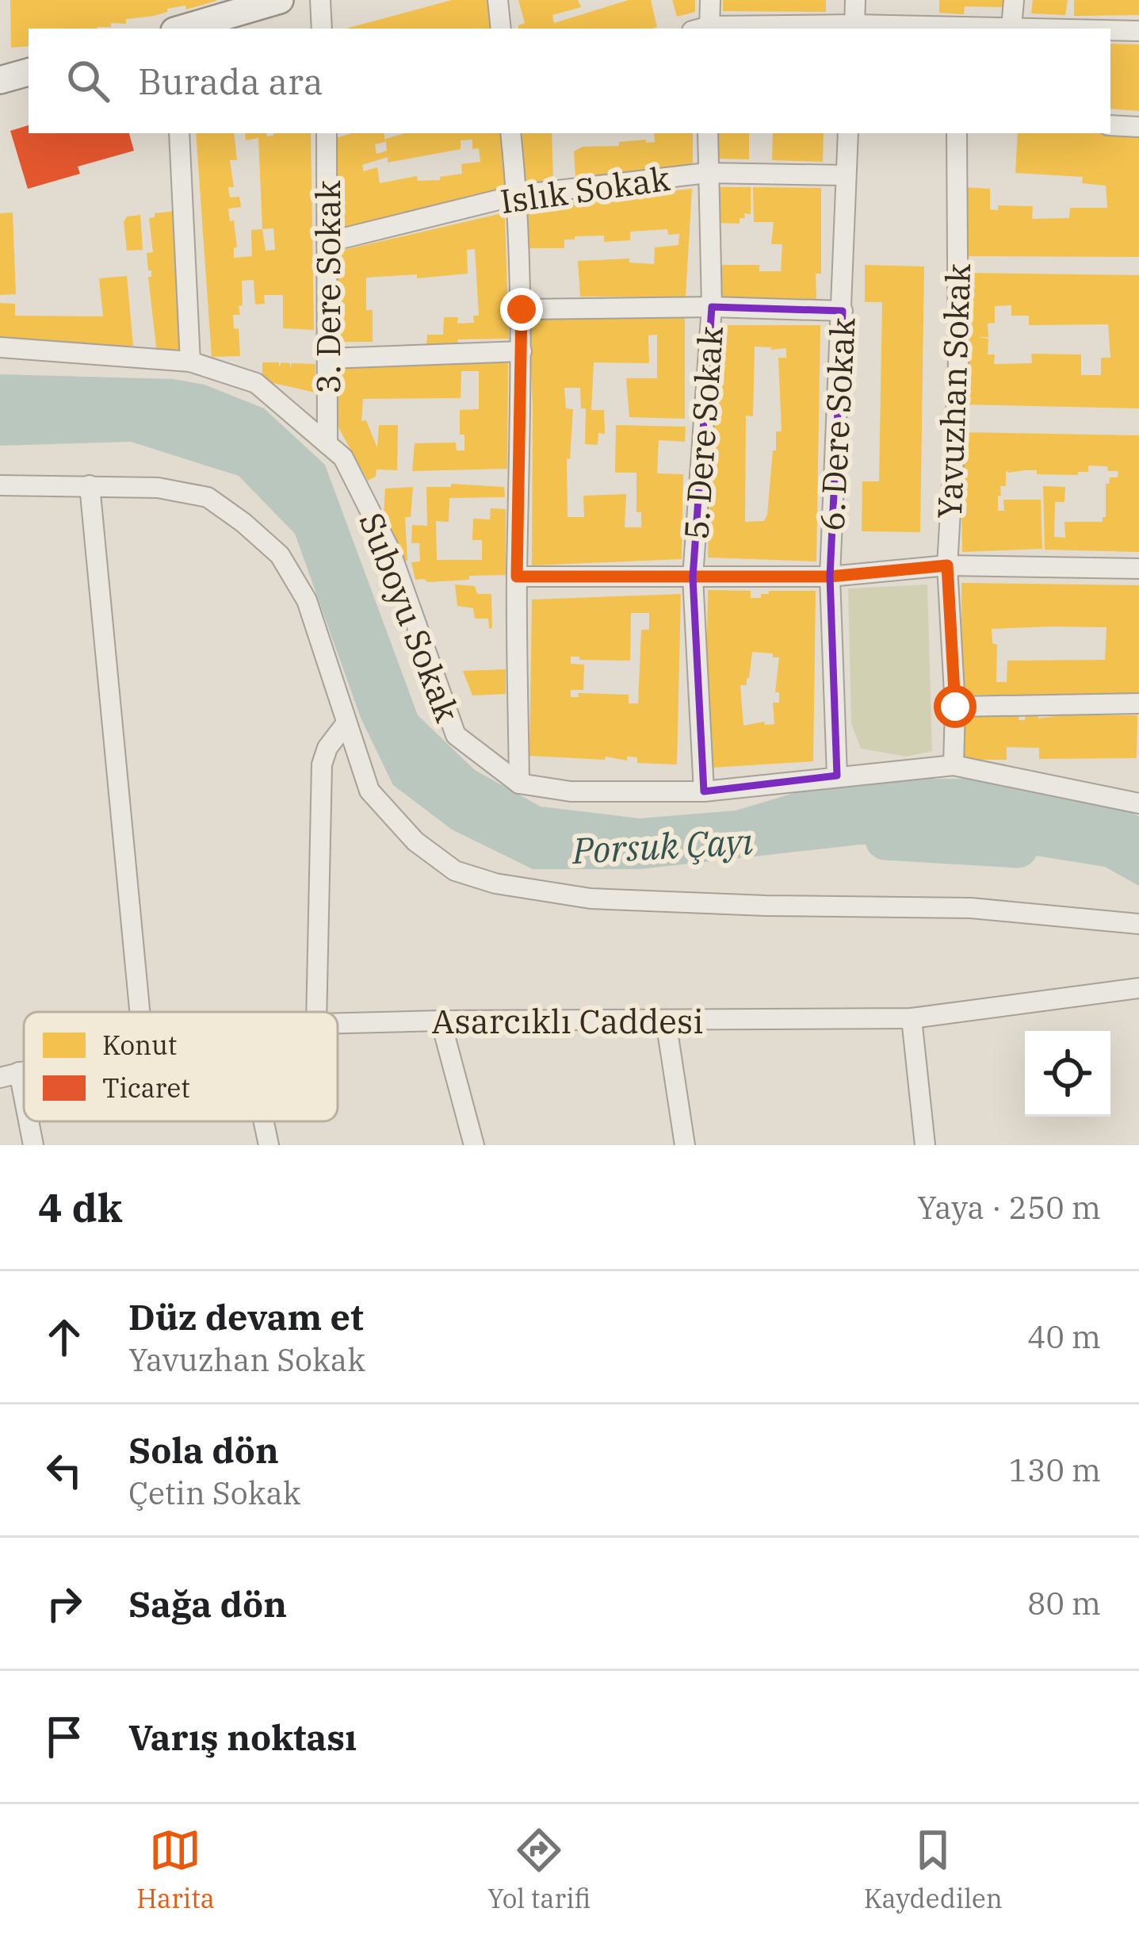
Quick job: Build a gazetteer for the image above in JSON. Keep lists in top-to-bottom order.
{
  "streets": {
    "street": [
      "Islık Sokak",
      "3. Dere Sokak",
      "Yavuzhan Sokak",
      "6. Dere Sokak",
      "5. Dere Sokak",
      "Suboyu Sokak",
      "Asarcıklı Caddesi"
    ]
  },
  "crossings": [
    ["Islık Sokak", "3. Dere Sokak"],
    ["Islık Sokak", "6. Dere Sokak"],
    ["Islık Sokak", "5. Dere Sokak"],
    ["3. Dere Sokak", "Suboyu Sokak"],
    ["Yavuzhan Sokak", "Suboyu Sokak"],
    ["6. Dere Sokak", "Suboyu Sokak"],
    ["5. Dere Sokak", "Suboyu Sokak"]
  ],
  "water": ["Porsuk Çayı"],
  "legend": ["Konut", "Ticaret"],
  "page": {
    "search": "Burada ara",
    "heading": ["4 dk", "Yaya · 250 m"],
    "list": [
      ["Düz devam et", "Yavuzhan Sokak", "40 m"],
      ["Sola dön", "Çetin Sokak", "130 m"],
      ["Sağa dön", "80 m"],
      "Varış noktası"
    ],
    "nav": ["Harita", "Yol tarifi", "Kaydedilen"]
  }
}
